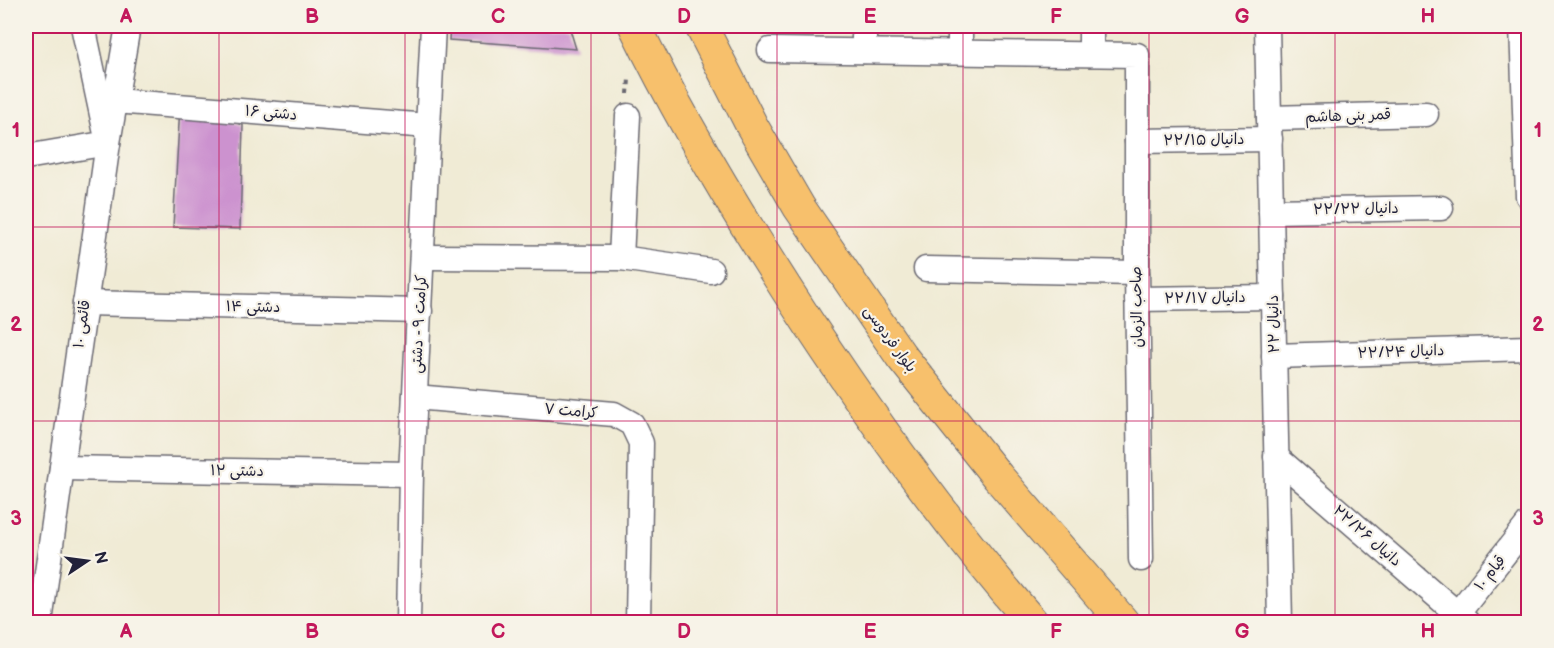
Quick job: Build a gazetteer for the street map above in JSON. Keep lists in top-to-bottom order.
{
  "streets": {
    "main road": ["بلوار فردوسی"],
    "street": [
      "دشتی ۱۶",
      "قمر بنی هاشم",
      "دانیال ۲۲/۱۵",
      "دانیال ۲۲/۲۲",
      "دانیال ۲۲/۱۷",
      "دشتی ۱۴",
      "صاحب الزمان",
      "قائمی ۱۰",
      "کرامت ۹ - دشتی",
      "دانیال ۲۲",
      "دانیال ۲۲/۲۴",
      "کرامت ۷",
      "دشتی ۱۲",
      "دانیال ۲۲/۲۶",
      "قیام ۱۰"
    ]
  },
  "crossings": [
    ["دشتی ۱۶", "قائمی ۱۰"],
    ["دشتی ۱۶", "کرامت ۹ - دشتی"],
    ["قمر بنی هاشم", "دانیال ۲۲/۱۵"],
    ["قمر بنی هاشم", "دانیال ۲۲"],
    ["دانیال ۲۲/۱۵", "صاحب الزمان"],
    ["دانیال ۲۲/۱۵", "دانیال ۲۲"],
    ["دانیال ۲۲/۲۲", "دانیال ۲۲"],
    ["دانیال ۲۲/۱۷", "صاحب الزمان"],
    ["دانیال ۲۲/۱۷", "دانیال ۲۲"],
    ["دشتی ۱۴", "قائمی ۱۰"],
    ["دشتی ۱۴", "کرامت ۹ - دشتی"],
    ["قائمی ۱۰", "دشتی ۱۲"],
    ["کرامت ۹ - دشتی", "کرامت ۷"],
    ["کرامت ۹ - دشتی", "دشتی ۱۲"],
    ["دانیال ۲۲", "دانیال ۲۲/۲۴"],
    ["دانیال ۲۲", "دانیال ۲۲/۲۶"],
    ["دانیال ۲۲/۲۶", "قیام ۱۰"]
  ],
  "north": "right",
  "grid": {
    "columns": [
      "A",
      "B",
      "C",
      "D",
      "E",
      "F",
      "G",
      "H"
    ],
    "rows": ["1", "2", "3"]
  }
}
